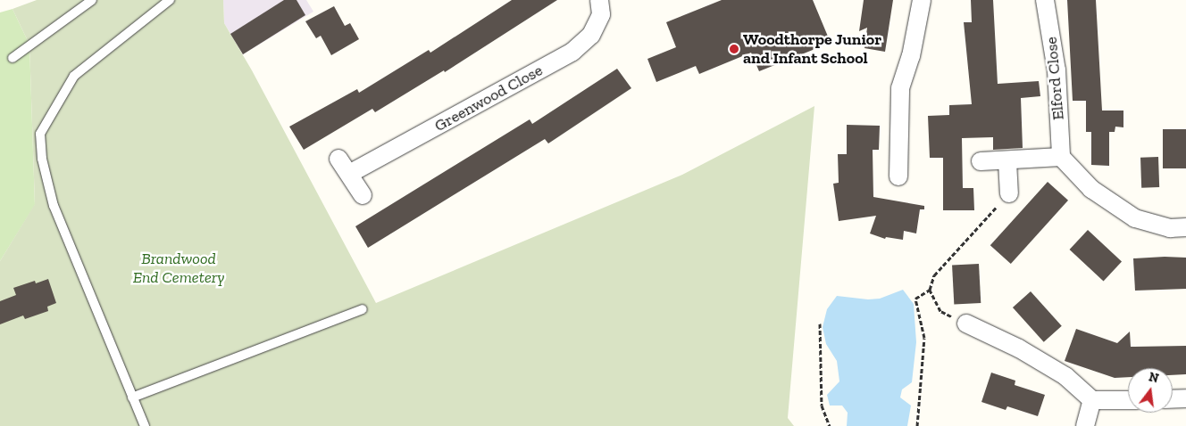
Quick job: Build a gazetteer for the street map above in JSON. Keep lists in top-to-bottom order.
{
  "streets": {
    "street": ["Elford Close", "Greenwood Close"]
  },
  "parks": ["Brandwood End Cemetery"],
  "places": ["Woodthorpe Junior and Infant School"],
  "north": "top"
}
